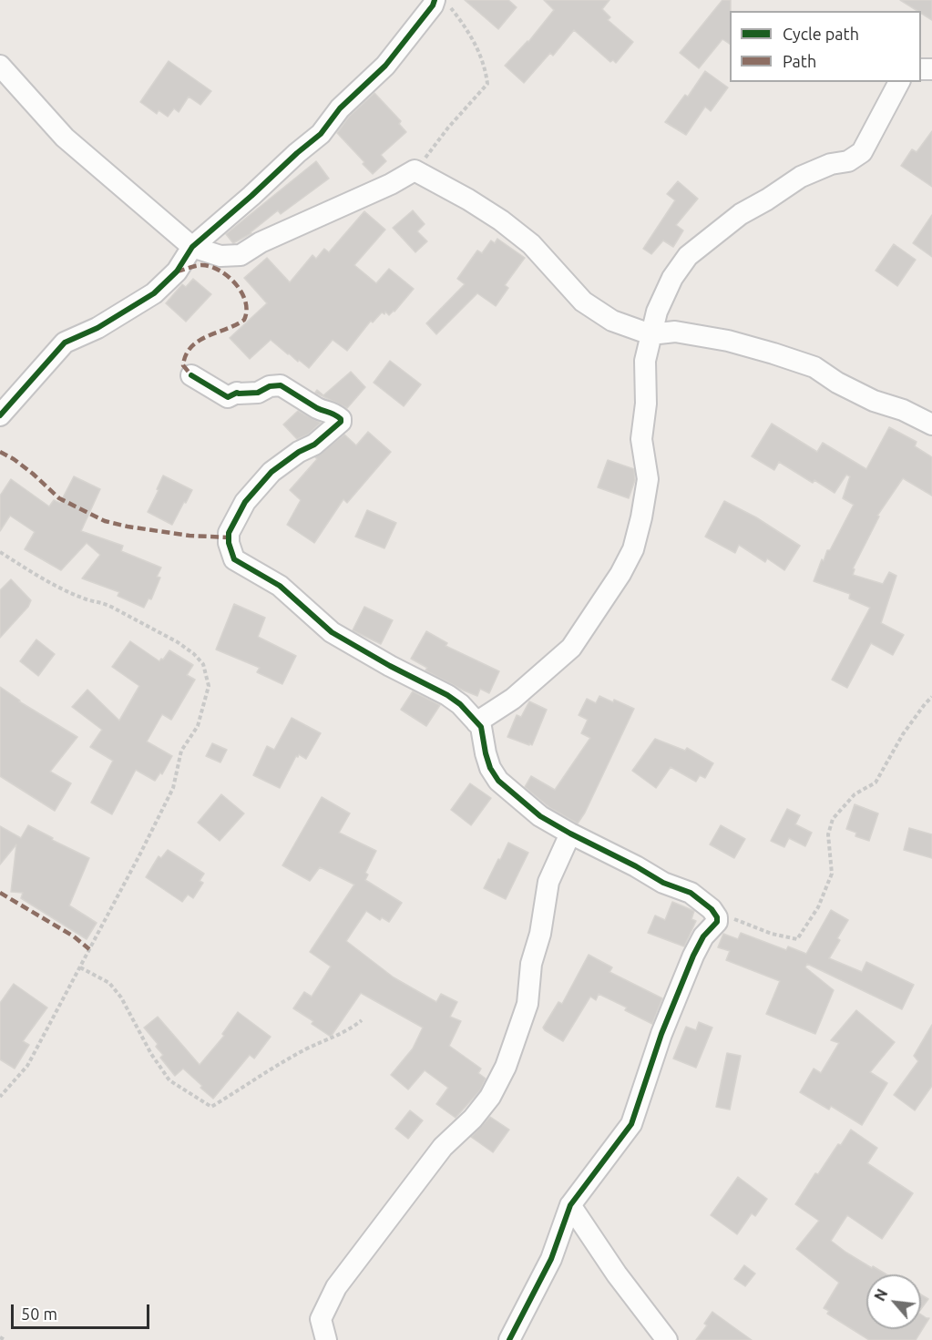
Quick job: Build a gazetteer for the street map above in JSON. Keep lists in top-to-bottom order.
{
  "legend": ["Cycle path", "Path"],
  "scale_bar": "50 m",
  "north": "top left"
}
